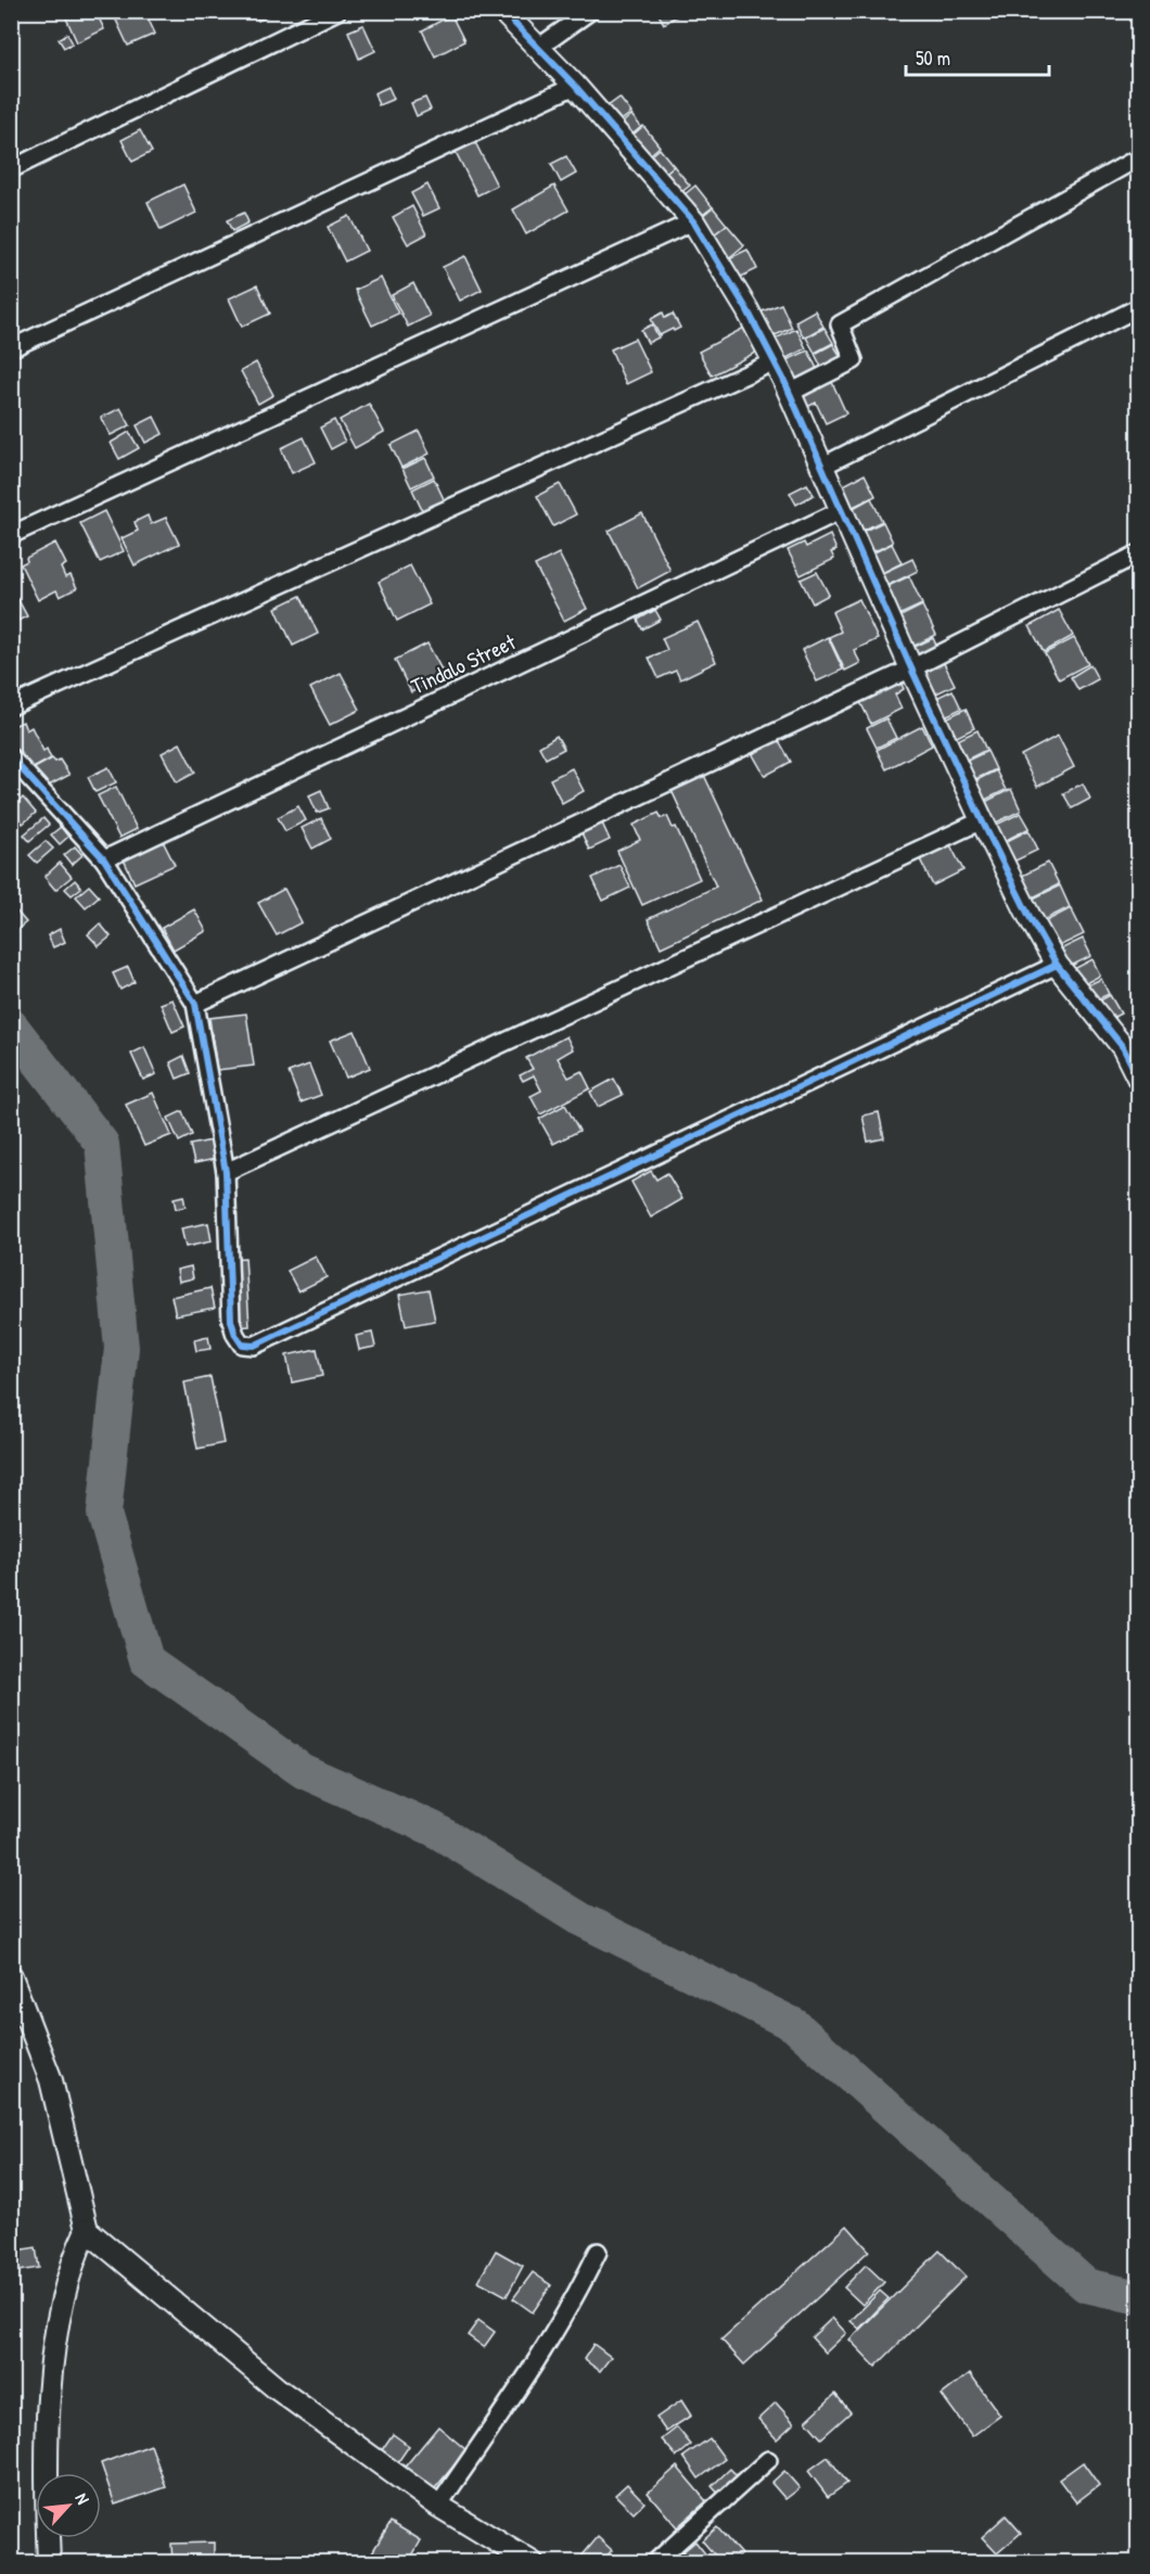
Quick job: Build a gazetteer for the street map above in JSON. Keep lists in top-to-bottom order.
{
  "streets": {
    "street": ["Tindalo Street"]
  },
  "scale_bar": "50 m",
  "north": "top right"
}
